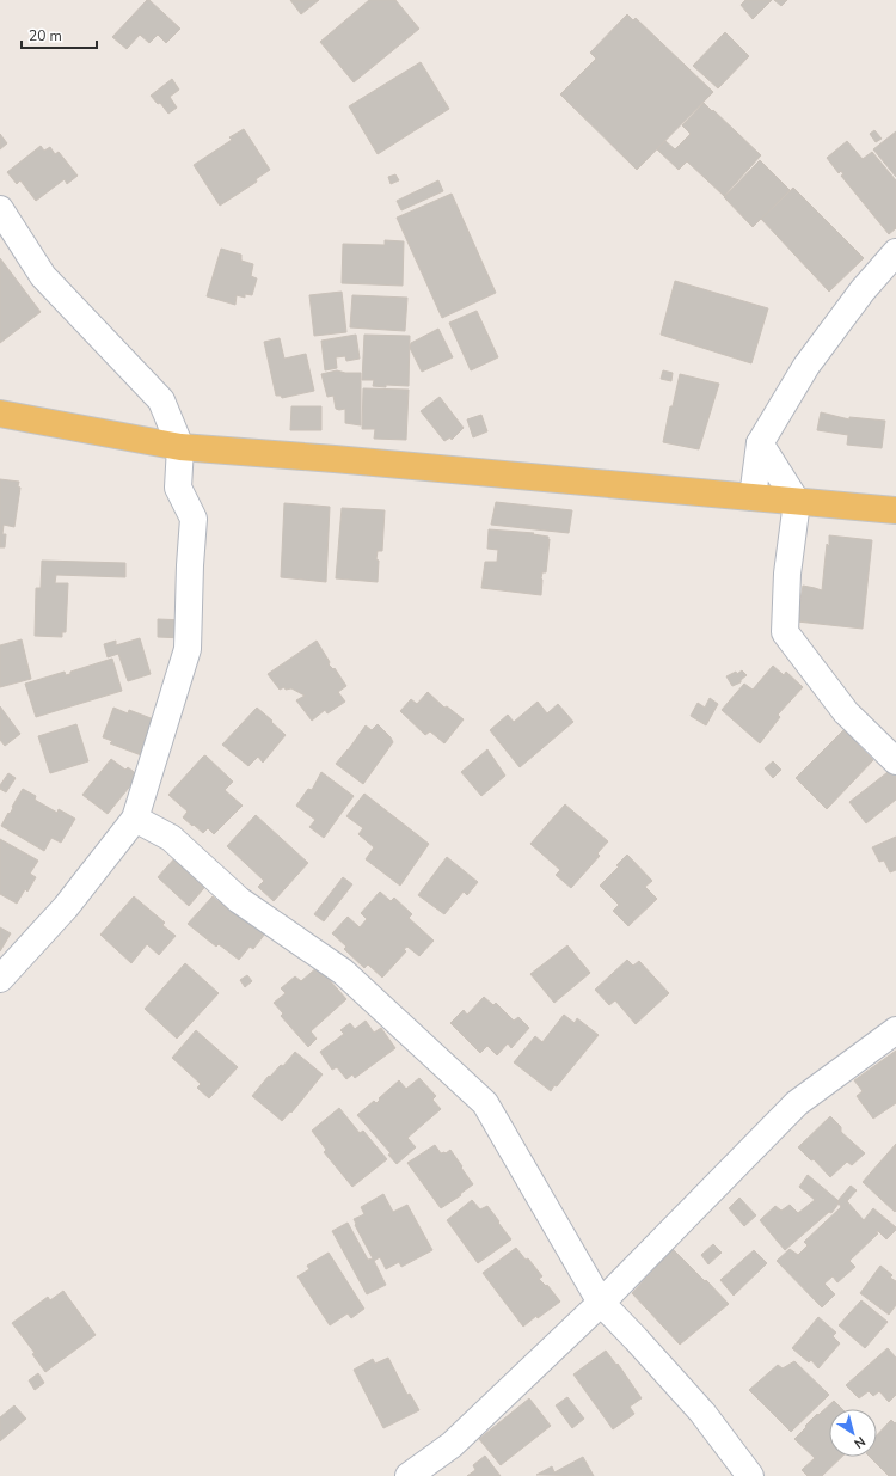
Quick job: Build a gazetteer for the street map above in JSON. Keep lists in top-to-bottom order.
{
  "scale_bar": "20 m",
  "north": "bottom right"
}
